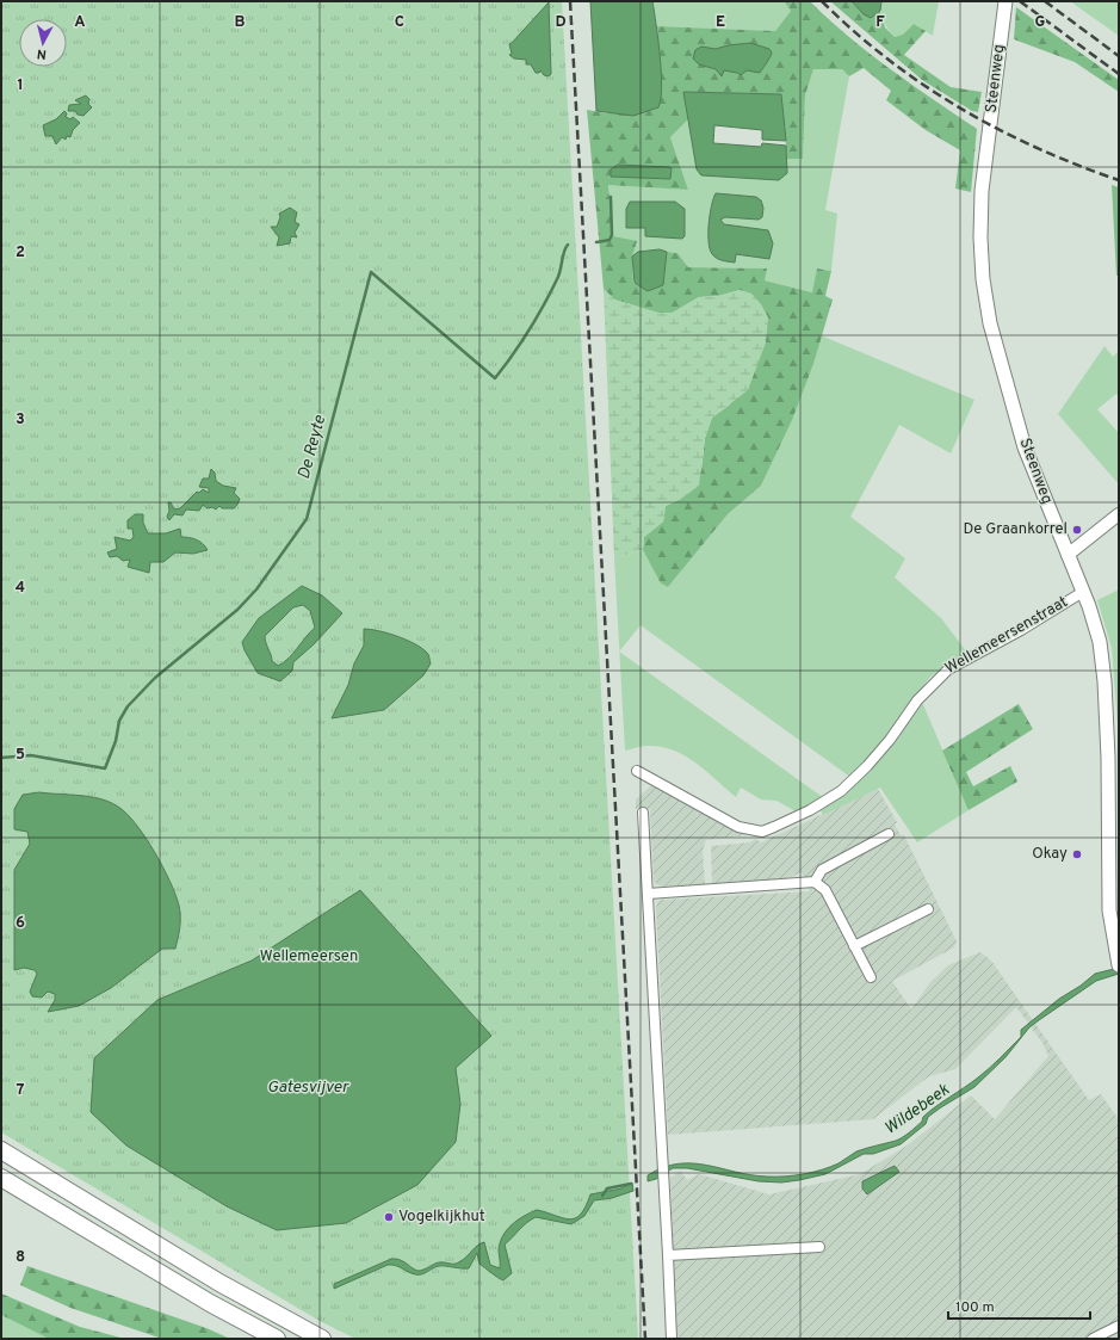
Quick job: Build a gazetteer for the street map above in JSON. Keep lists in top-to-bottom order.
{
  "streets": {
    "main road": ["Steenweg"],
    "street": ["Wellemeersenstraat"]
  },
  "crossings": [
    ["Steenweg", "Wellemeersenstraat"]
  ],
  "water": ["De Reyte", "Gatesvijver", "Wildebeek"],
  "parks": ["Wellemeersen"],
  "places": ["De Graankorrel", "Okay", "Vogelkijkhut"],
  "scale_bar": "100 m",
  "north": "bottom",
  "grid": {
    "columns": [
      "A",
      "B",
      "C",
      "D",
      "E",
      "F",
      "G"
    ],
    "rows": [
      "1",
      "2",
      "3",
      "4",
      "5",
      "6",
      "7",
      "8"
    ]
  }
}
